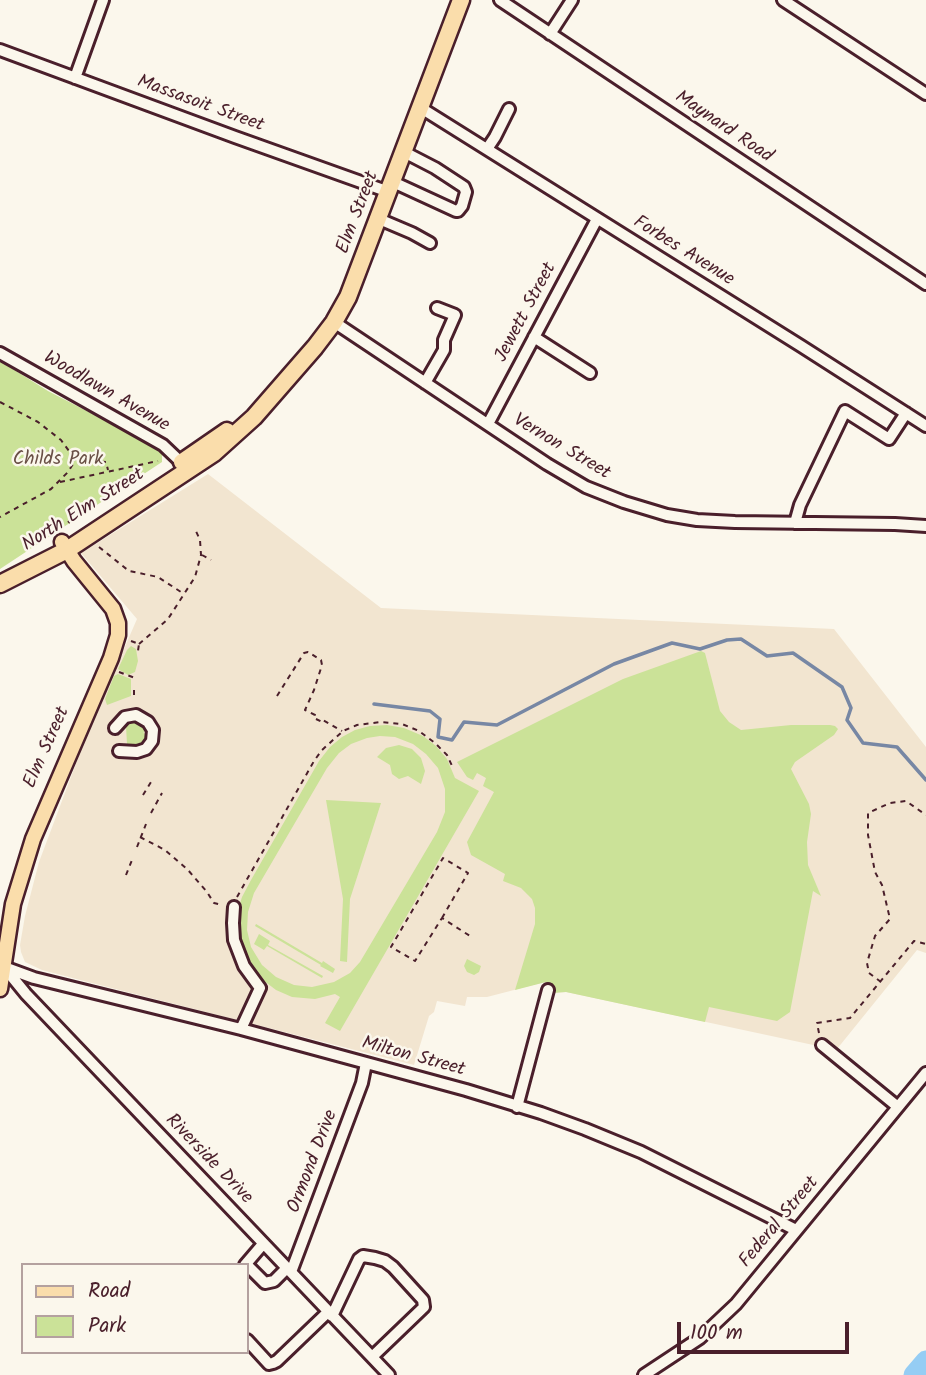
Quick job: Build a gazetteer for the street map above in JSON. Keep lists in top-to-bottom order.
{
  "streets": {
    "highway": ["Elm Street", "North Elm Street"],
    "street": [
      "Massasoit Street",
      "Maynard Road",
      "Forbes Avenue",
      "Jewett Street",
      "Woodlawn Avenue",
      "Vernon Street",
      "Milton Street",
      "Riverside Drive",
      "Ormond Drive",
      "Federal Street"
    ]
  },
  "crossings": [
    ["Massasoit Street", "Elm Street"],
    ["Elm Street", "Forbes Avenue"],
    ["Elm Street", "Woodlawn Avenue"],
    ["Elm Street", "Vernon Street"],
    ["Elm Street", "North Elm Street"],
    ["Elm Street", "Milton Street"],
    ["Elm Street", "Riverside Drive"],
    ["Forbes Avenue", "Jewett Street"],
    ["Jewett Street", "Vernon Street"],
    ["Woodlawn Avenue", "North Elm Street"],
    ["Milton Street", "Riverside Drive"],
    ["Milton Street", "Ormond Drive"],
    ["Milton Street", "Federal Street"],
    ["Riverside Drive", "Ormond Drive"]
  ],
  "parks": ["Childs Park"],
  "legend": ["Road", "Park"],
  "scale_bar": "100 m"
}
